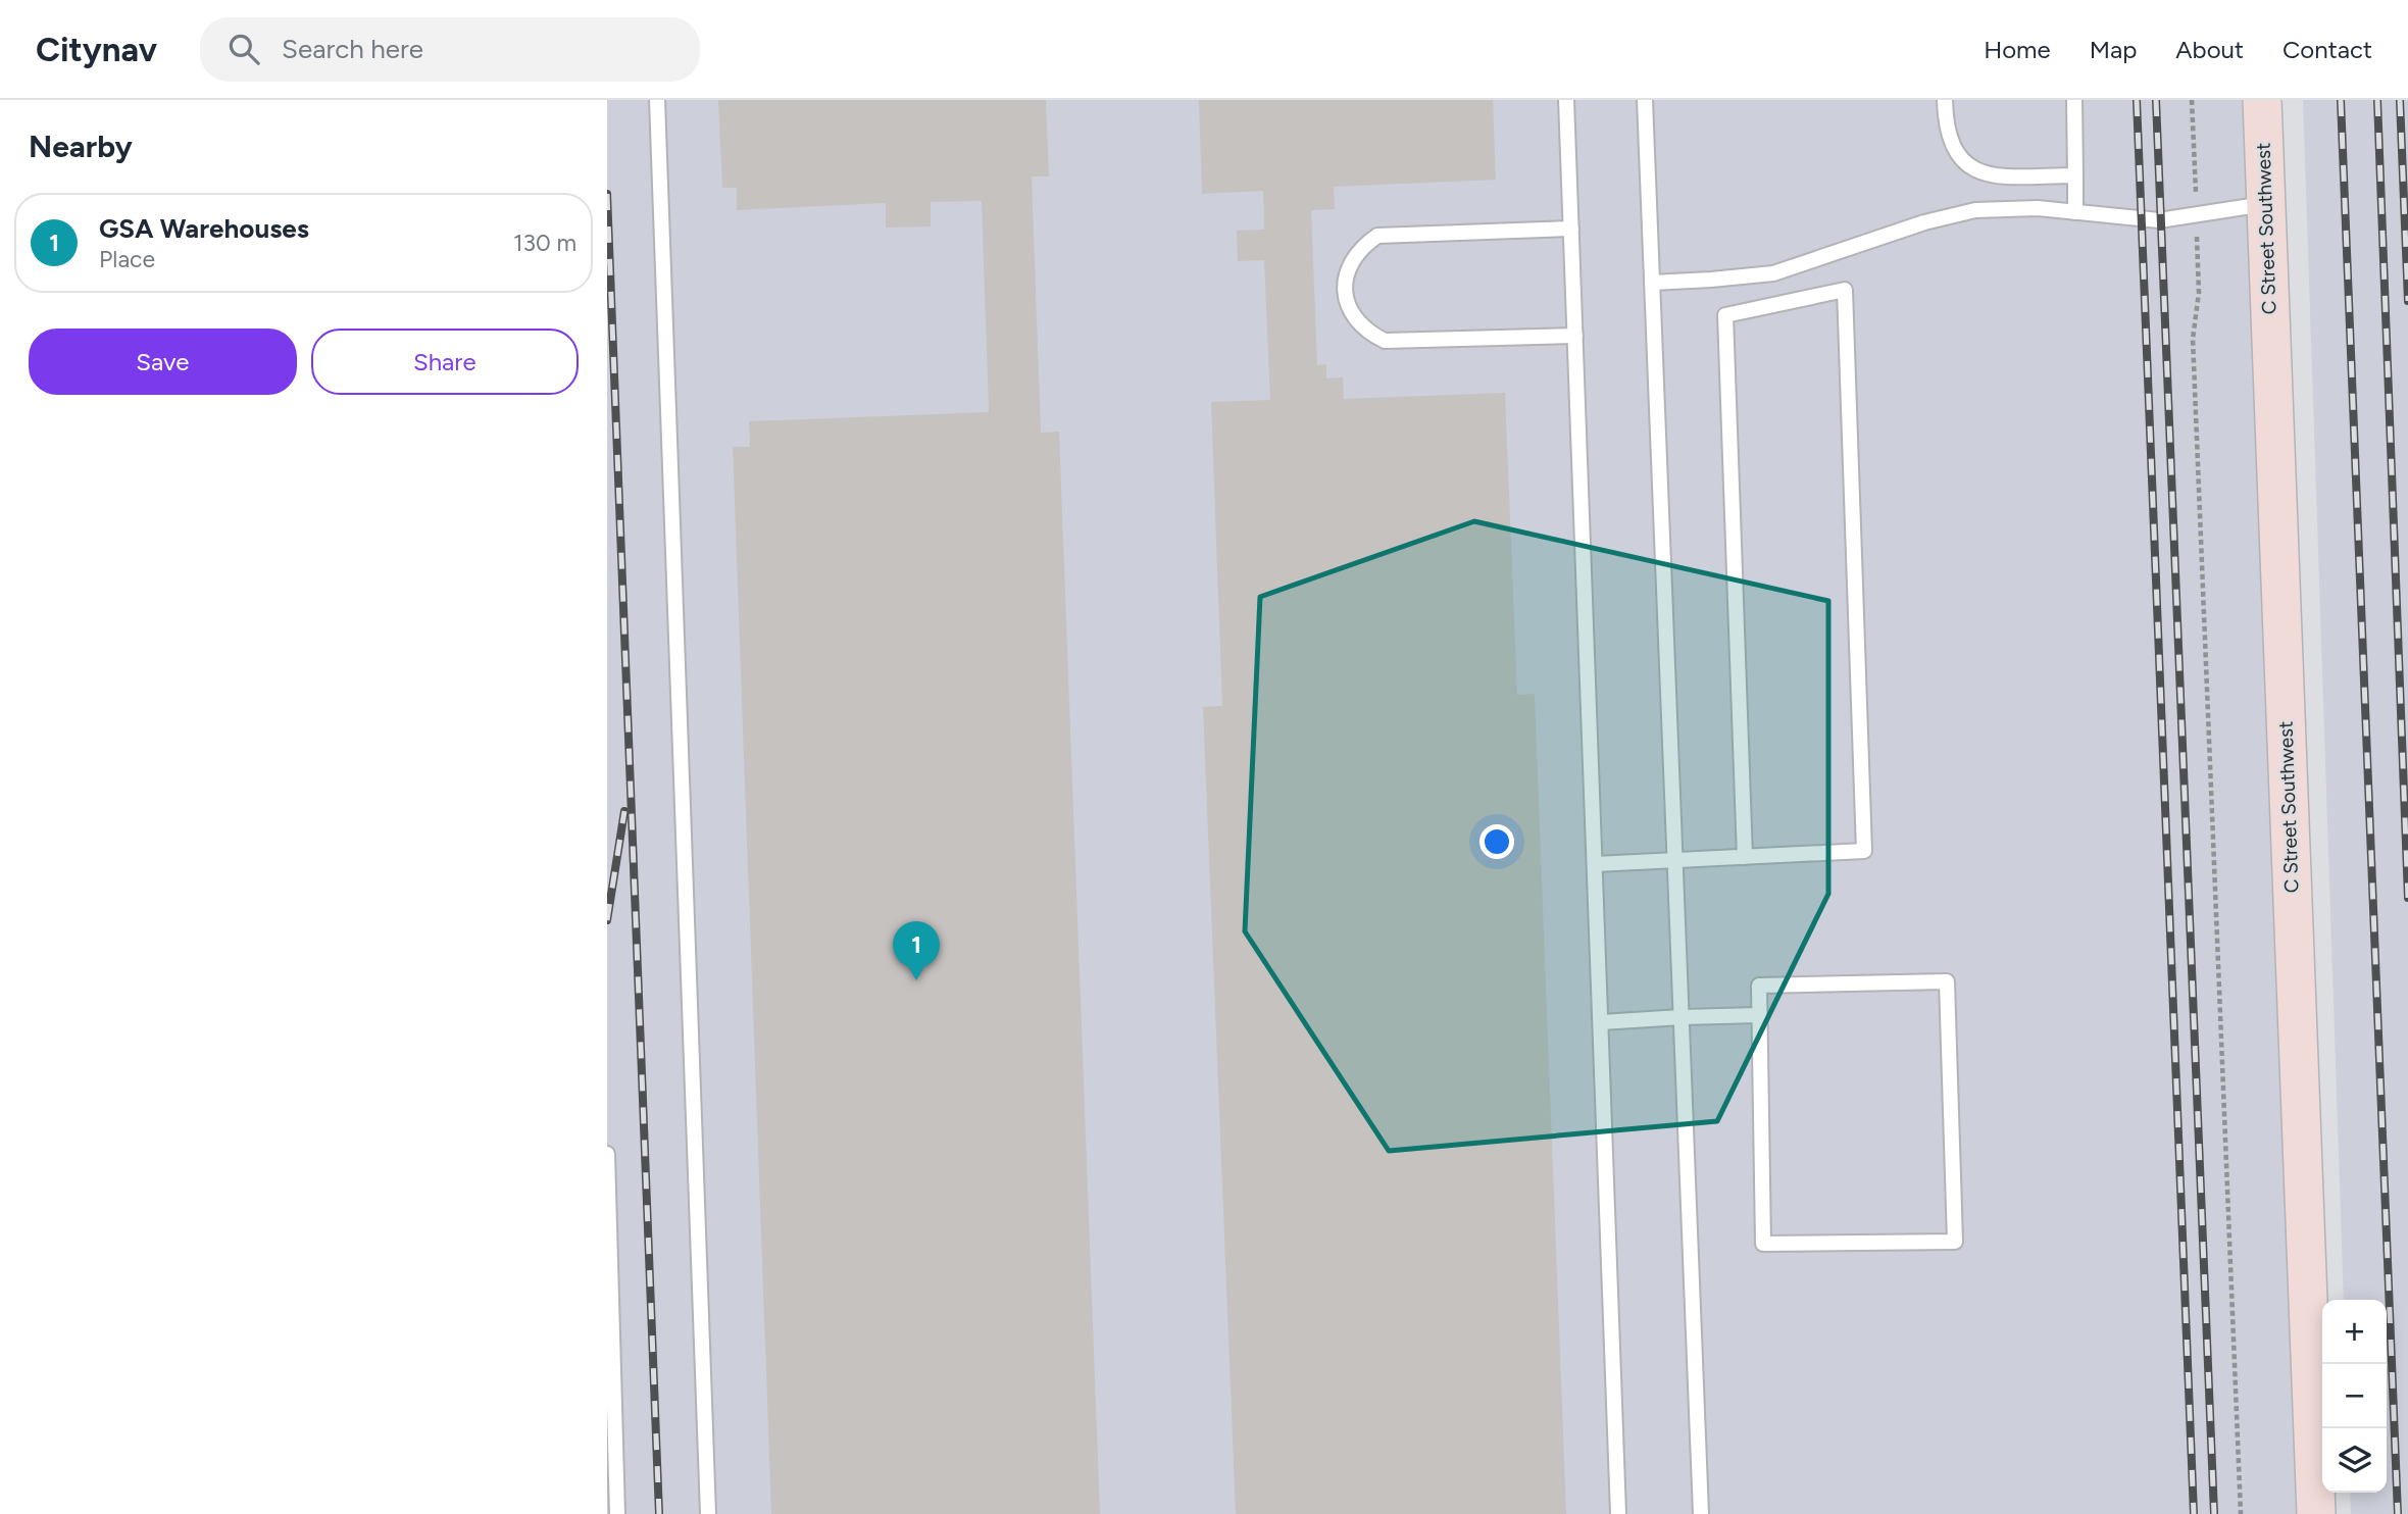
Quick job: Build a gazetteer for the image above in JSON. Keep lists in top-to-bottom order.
{
  "streets": {
    "main road": ["C Street Southwest"]
  },
  "page": {
    "header": "Citynav",
    "search": "Search here",
    "nav": [
      "Home",
      "Map",
      "About",
      "Contact"
    ],
    "heading": "Nearby",
    "list": [
      {
        "mark": "1",
        "name": "GSA Warehouses",
        "note": "Place",
        "value": "130 m"
      }
    ],
    "buttons": ["Save", "Share"],
    "pins": "1",
    "map_buttons": ["+", "−"]
  }
}
